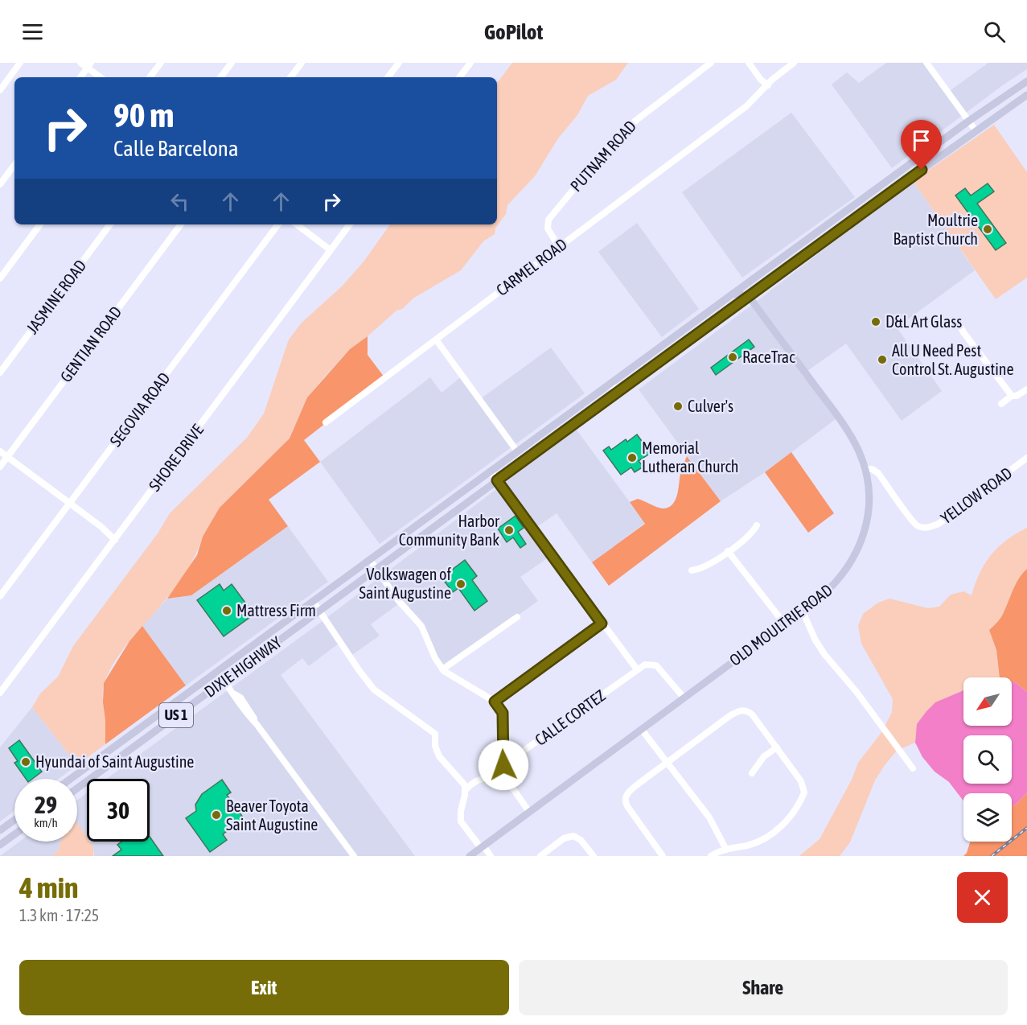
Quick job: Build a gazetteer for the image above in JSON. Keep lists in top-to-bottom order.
{
  "streets": {
    "main road": ["OLD MOULTRIE ROAD", "DIXIE HIGHWAY", "US 1"],
    "street": [
      "PUTNAM ROAD",
      "CARMEL ROAD",
      "JASMINE ROAD",
      "GENTIAN ROAD",
      "SEGOVIA ROAD",
      "SHORE DRIVE",
      "YELLOW ROAD",
      "CALLE CORTEZ"
    ]
  },
  "crossings": [
    ["PUTNAM ROAD", "CARMEL ROAD"],
    ["YELLOW ROAD", "OLD MOULTRIE ROAD"],
    ["OLD MOULTRIE ROAD", "DIXIE HIGHWAY"]
  ],
  "places": [
    "Moultrie Baptist Church",
    "D&L Art Glass",
    "RaceTrac",
    "All U Need Pest Control St. Augustine",
    "Culver's",
    "Memorial Lutheran Church",
    "Harbor Community Bank",
    "Volkswagen of Saint Augustine",
    "Mattress Firm",
    "Hyundai of Saint Augustine",
    "Beaver Toyota Saint Augustine"
  ],
  "north": "bottom left",
  "page": {
    "header": "GoPilot",
    "turn": ["90 m", "Calle Barcelona"],
    "speed": "29 km/h",
    "limit": "30",
    "heading": ["4 min", "1.3 km · 17:25"],
    "buttons": ["Exit", "Share"]
  }
}
